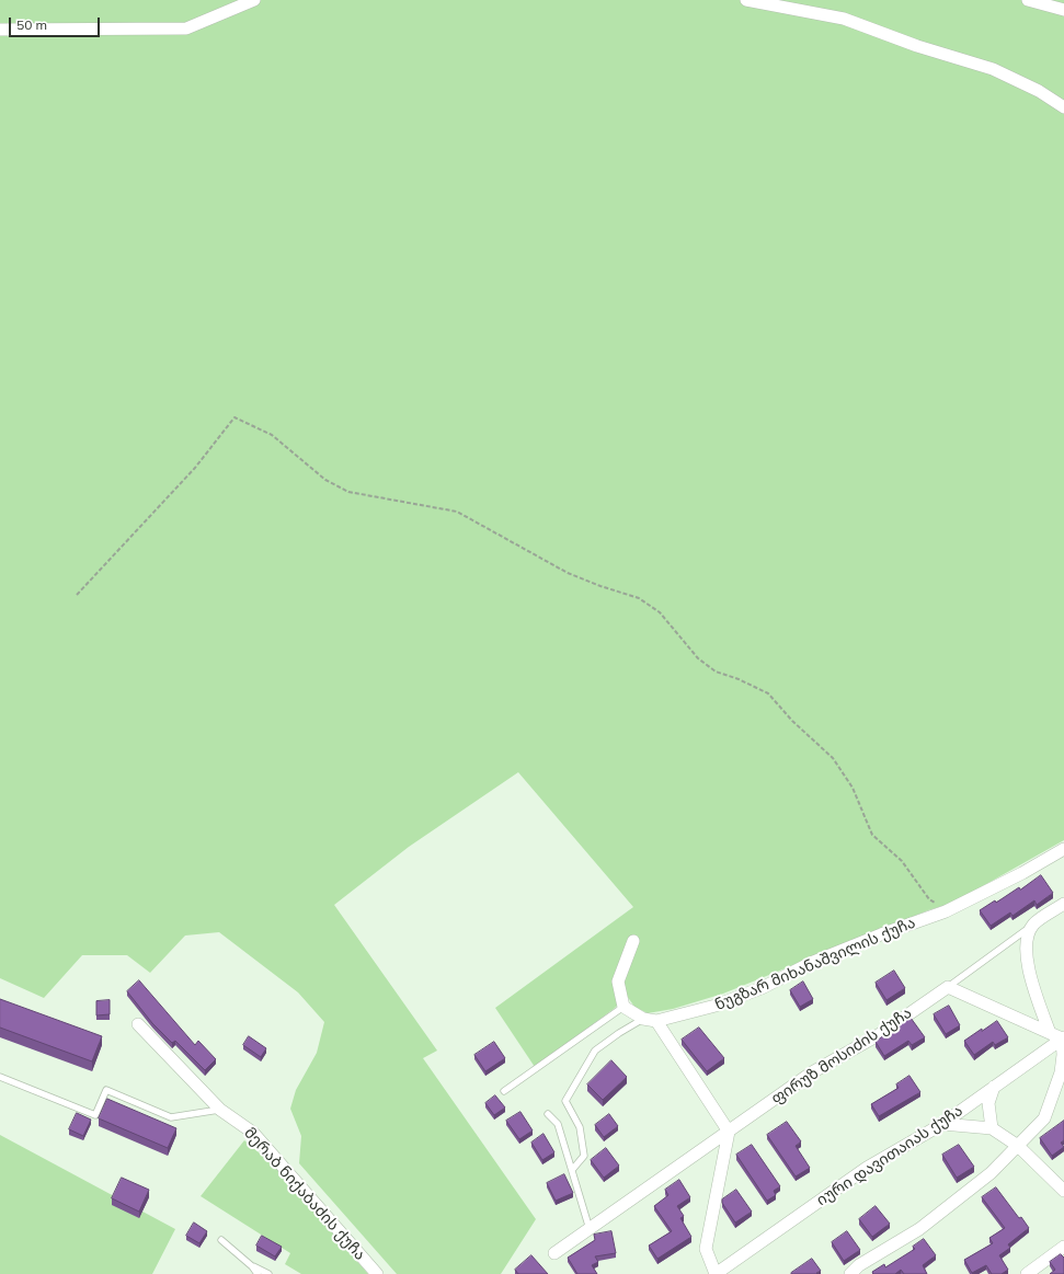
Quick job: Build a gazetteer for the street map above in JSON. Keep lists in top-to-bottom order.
{
  "streets": {
    "street": [
      "ნუგზარ მიხანაშვილის ქუჩა",
      "ფირუზ მოსიძის ქუჩა",
      "იური დავითაიას ქუჩა",
      "მერაბ ნიქაბაძის ქუჩა"
    ]
  },
  "scale_bar": "50 m"
}
